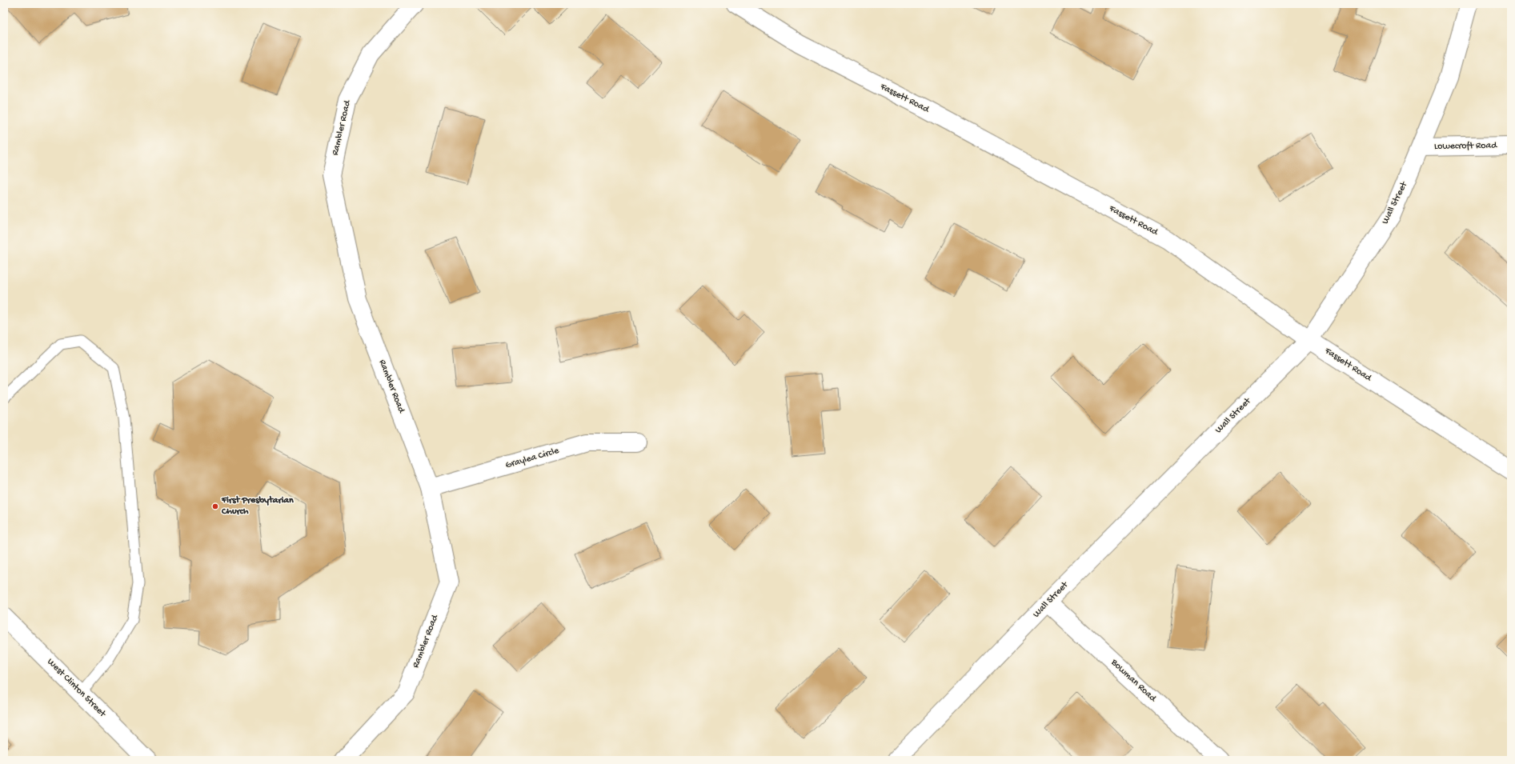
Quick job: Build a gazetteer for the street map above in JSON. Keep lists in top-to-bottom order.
{
  "streets": {
    "street": [
      "Fassett Road",
      "Rambler Road",
      "Lowecroft Road",
      "Wall Street",
      "Graylea Circle",
      "Bowman Road",
      "West Clinton Street"
    ]
  },
  "crossings": [
    ["Fassett Road", "Wall Street"],
    ["Rambler Road", "Graylea Circle"],
    ["Lowecroft Road", "Wall Street"],
    ["Wall Street", "Bowman Road"]
  ],
  "places": ["First Presbytarian Church"]
}
